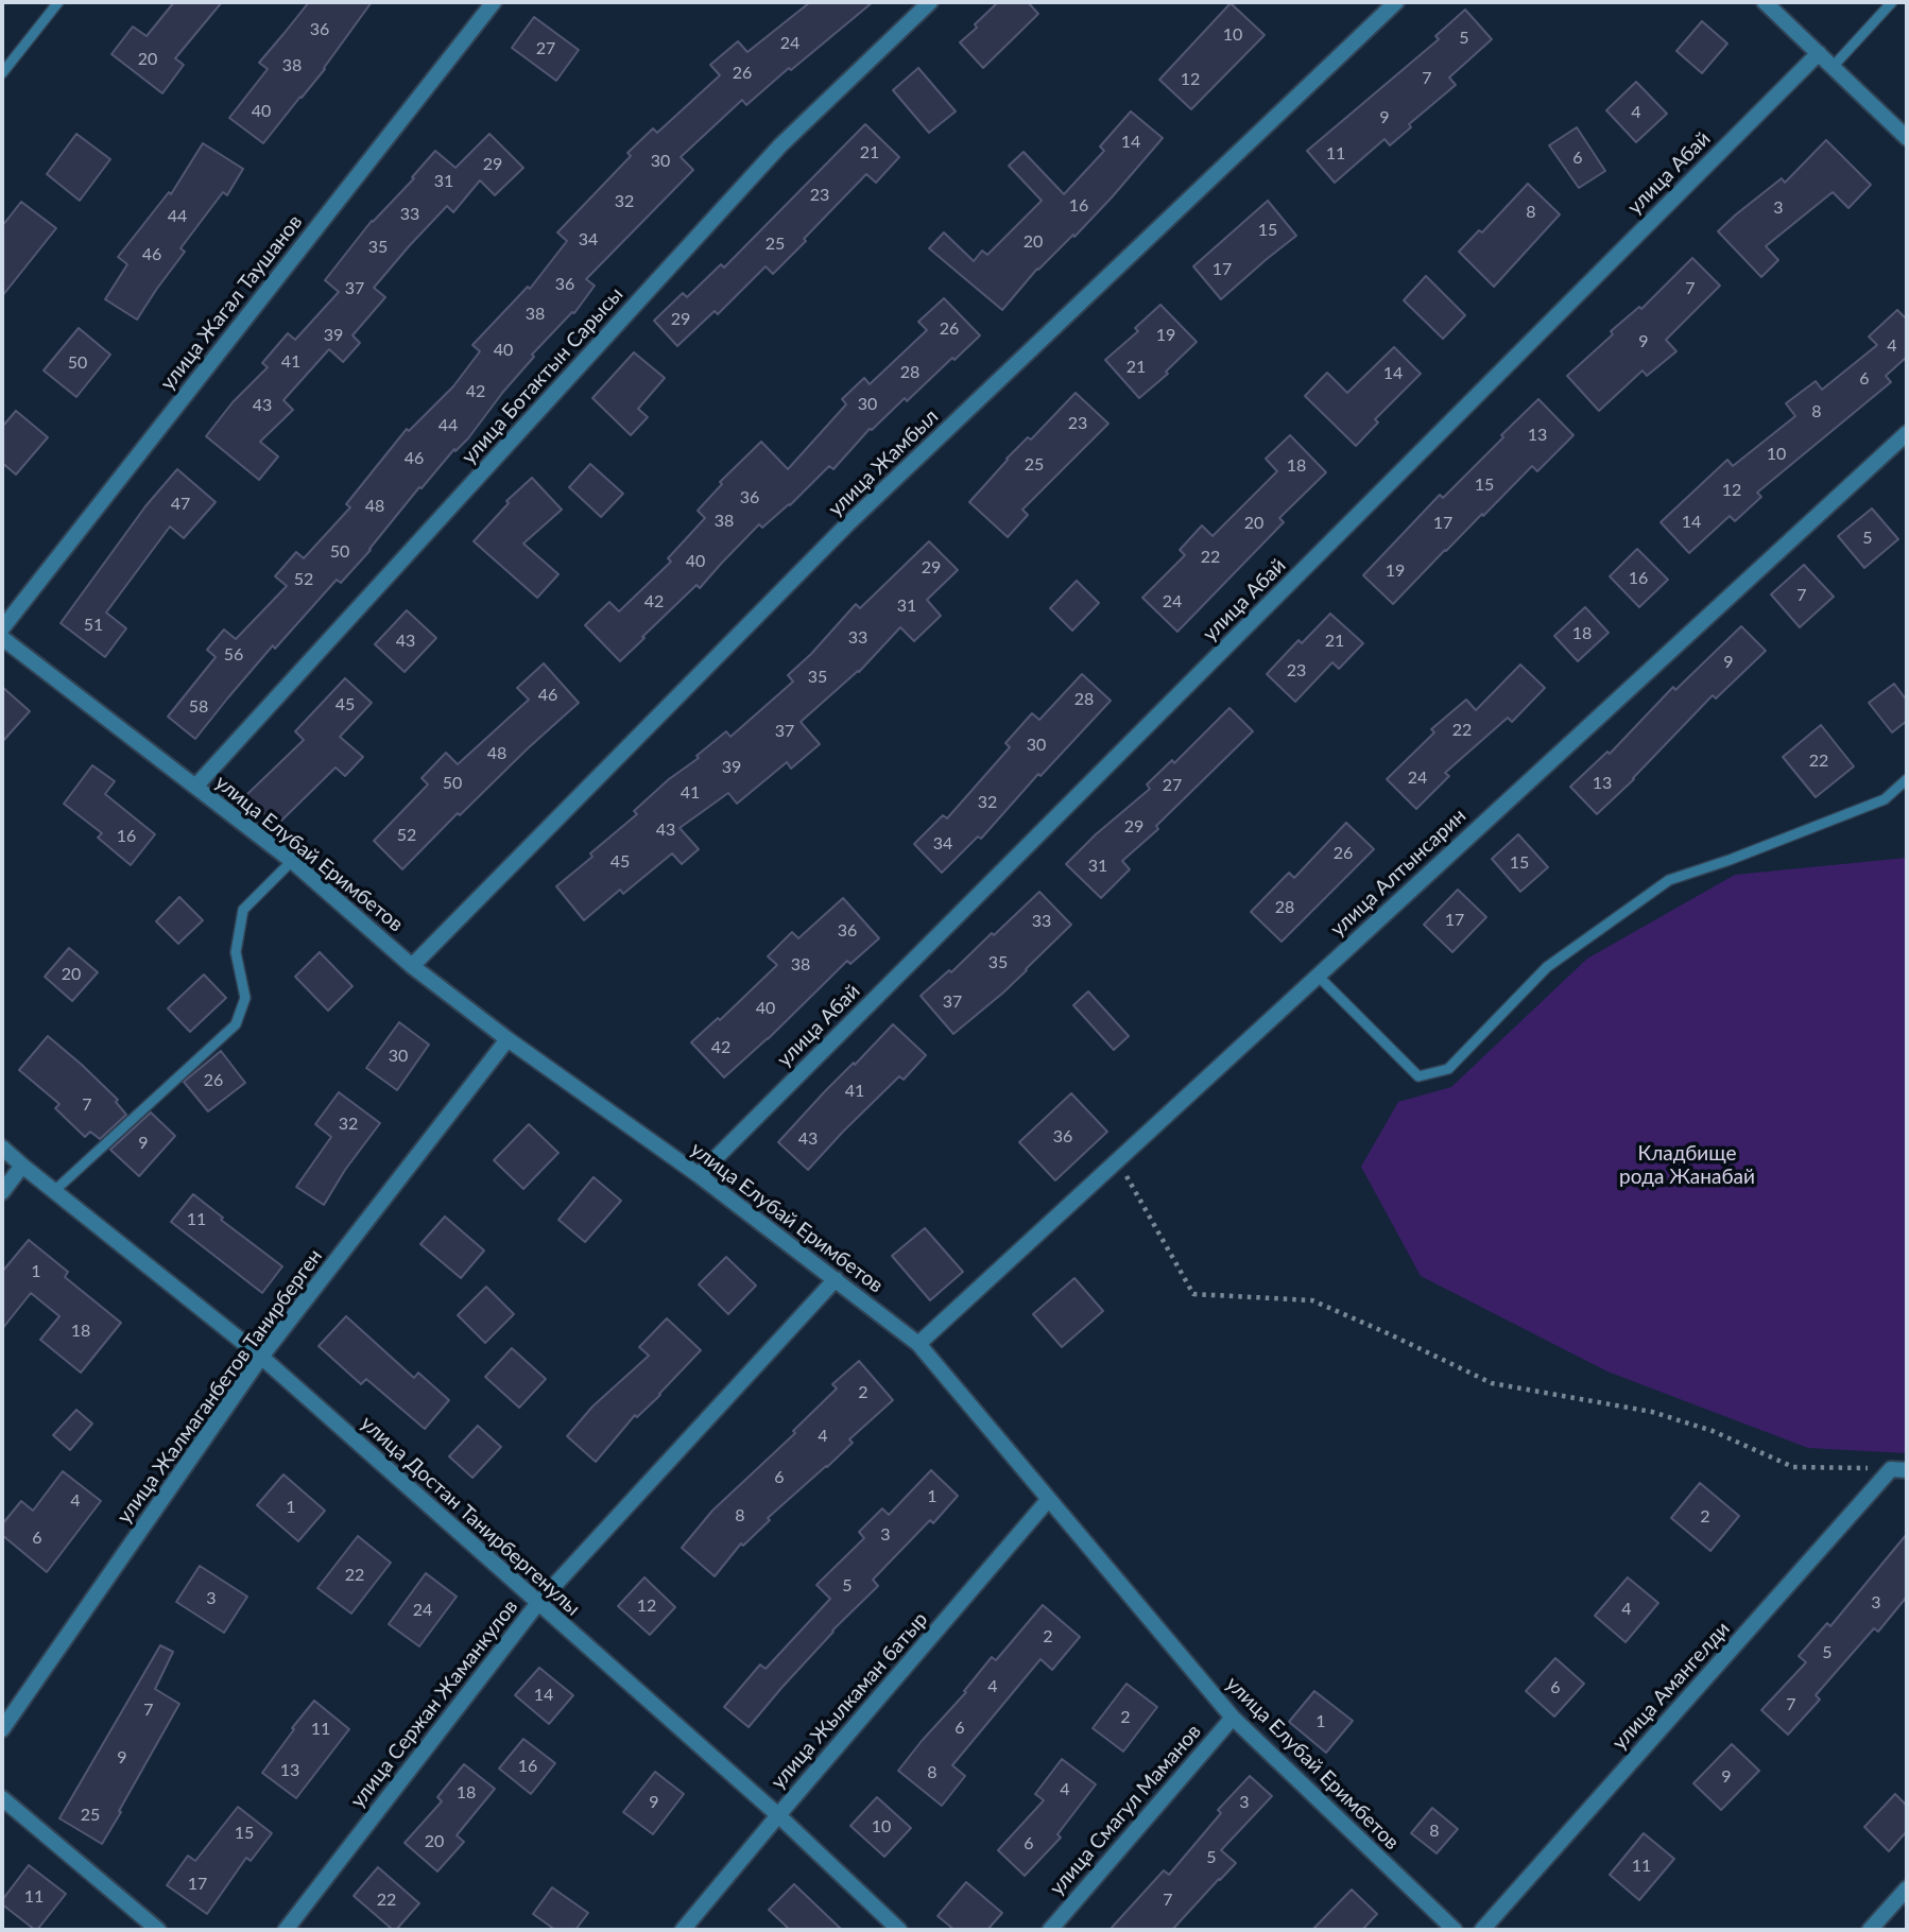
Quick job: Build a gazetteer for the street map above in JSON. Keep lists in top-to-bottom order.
{
  "streets": {
    "street": [
      "улица Абай",
      "улица Жагал Таушанов",
      "улица Ботактын Сарысы",
      "улица Жамбыл",
      "улица Елубай Еримбетов",
      "улица Алтынсарин",
      "улица Жалмаганбетов Танирберген",
      "улица Достан Танирбергенулы",
      "улица Амангелди",
      "улица Жылкаман батыр",
      "улица Сержан Жаманкулов",
      "улица Смагул Маманов"
    ]
  },
  "crossings": [
    ["улица Абай", "улица Елубай Еримбетов"],
    ["улица Ботактын Сарысы", "улица Елубай Еримбетов"],
    ["улица Жамбыл", "улица Елубай Еримбетов"],
    ["улица Елубай Еримбетов", "улица Алтынсарин"],
    ["улица Елубай Еримбетов", "улица Жалмаганбетов Танирберген"],
    ["улица Елубай Еримбетов", "улица Жылкаман батыр"],
    ["улица Елубай Еримбетов", "улица Сержан Жаманкулов"],
    ["улица Елубай Еримбетов", "улица Смагул Маманов"],
    ["улица Жалмаганбетов Танирберген", "улица Достан Танирбергенулы"],
    ["улица Достан Танирбергенулы", "улица Жылкаман батыр"],
    ["улица Достан Танирбергенулы", "улица Сержан Жаманкулов"]
  ],
  "parks": ["Кладбище рода Жанабай"],
  "house_numbers": [
    "36",
    "10",
    "5",
    "24",
    "27",
    "20",
    "38",
    "26",
    "7",
    "12",
    "40",
    "4",
    "9",
    "14",
    "21",
    "11",
    "6",
    "30",
    "29",
    "31",
    "23",
    "32",
    "16",
    "3",
    "8",
    "33",
    "44",
    "15",
    "34",
    "20",
    "25",
    "35",
    "46",
    "17",
    "36",
    "37",
    "7",
    "38",
    "29",
    "26",
    "39",
    "19",
    "9",
    "4",
    "40",
    "41",
    "50",
    "21",
    "28",
    "14",
    "6",
    "42",
    "30",
    "43",
    "8",
    "23",
    "44",
    "13",
    "10",
    "46",
    "25",
    "18",
    "15",
    "12",
    "36",
    "47",
    "48",
    "38",
    "14",
    "20",
    "17",
    "5",
    "50",
    "22",
    "40",
    "29",
    "19",
    "16",
    "52",
    "7",
    "42",
    "24",
    "31",
    "51",
    "18",
    "33",
    "43",
    "21",
    "56",
    "9",
    "23",
    "35",
    "46",
    "28",
    "45",
    "58",
    "22",
    "37",
    "30",
    "48",
    "22",
    "39",
    "24",
    "50",
    "13",
    "27",
    "41",
    "32",
    "29",
    "43",
    "52",
    "16",
    "34",
    "26",
    "45",
    "15",
    "31",
    "28",
    "17",
    "33",
    "36",
    "35",
    "38",
    "20",
    "37",
    "40",
    "42",
    "30",
    "26",
    "41",
    "7",
    "32",
    "36",
    "43",
    "9",
    "11",
    "1",
    "18",
    "2",
    "4",
    "6",
    "1",
    "4",
    "1",
    "8",
    "2",
    "3",
    "6",
    "22",
    "5",
    "3",
    "3",
    "12",
    "4",
    "24",
    "2",
    "5",
    "4",
    "6",
    "14",
    "7",
    "7",
    "2",
    "1",
    "6",
    "11",
    "9",
    "16",
    "13",
    "8",
    "9",
    "4",
    "18",
    "9",
    "3",
    "25",
    "10",
    "8",
    "15",
    "20",
    "6",
    "5",
    "11",
    "17",
    "11",
    "22",
    "7"
  ]
}
